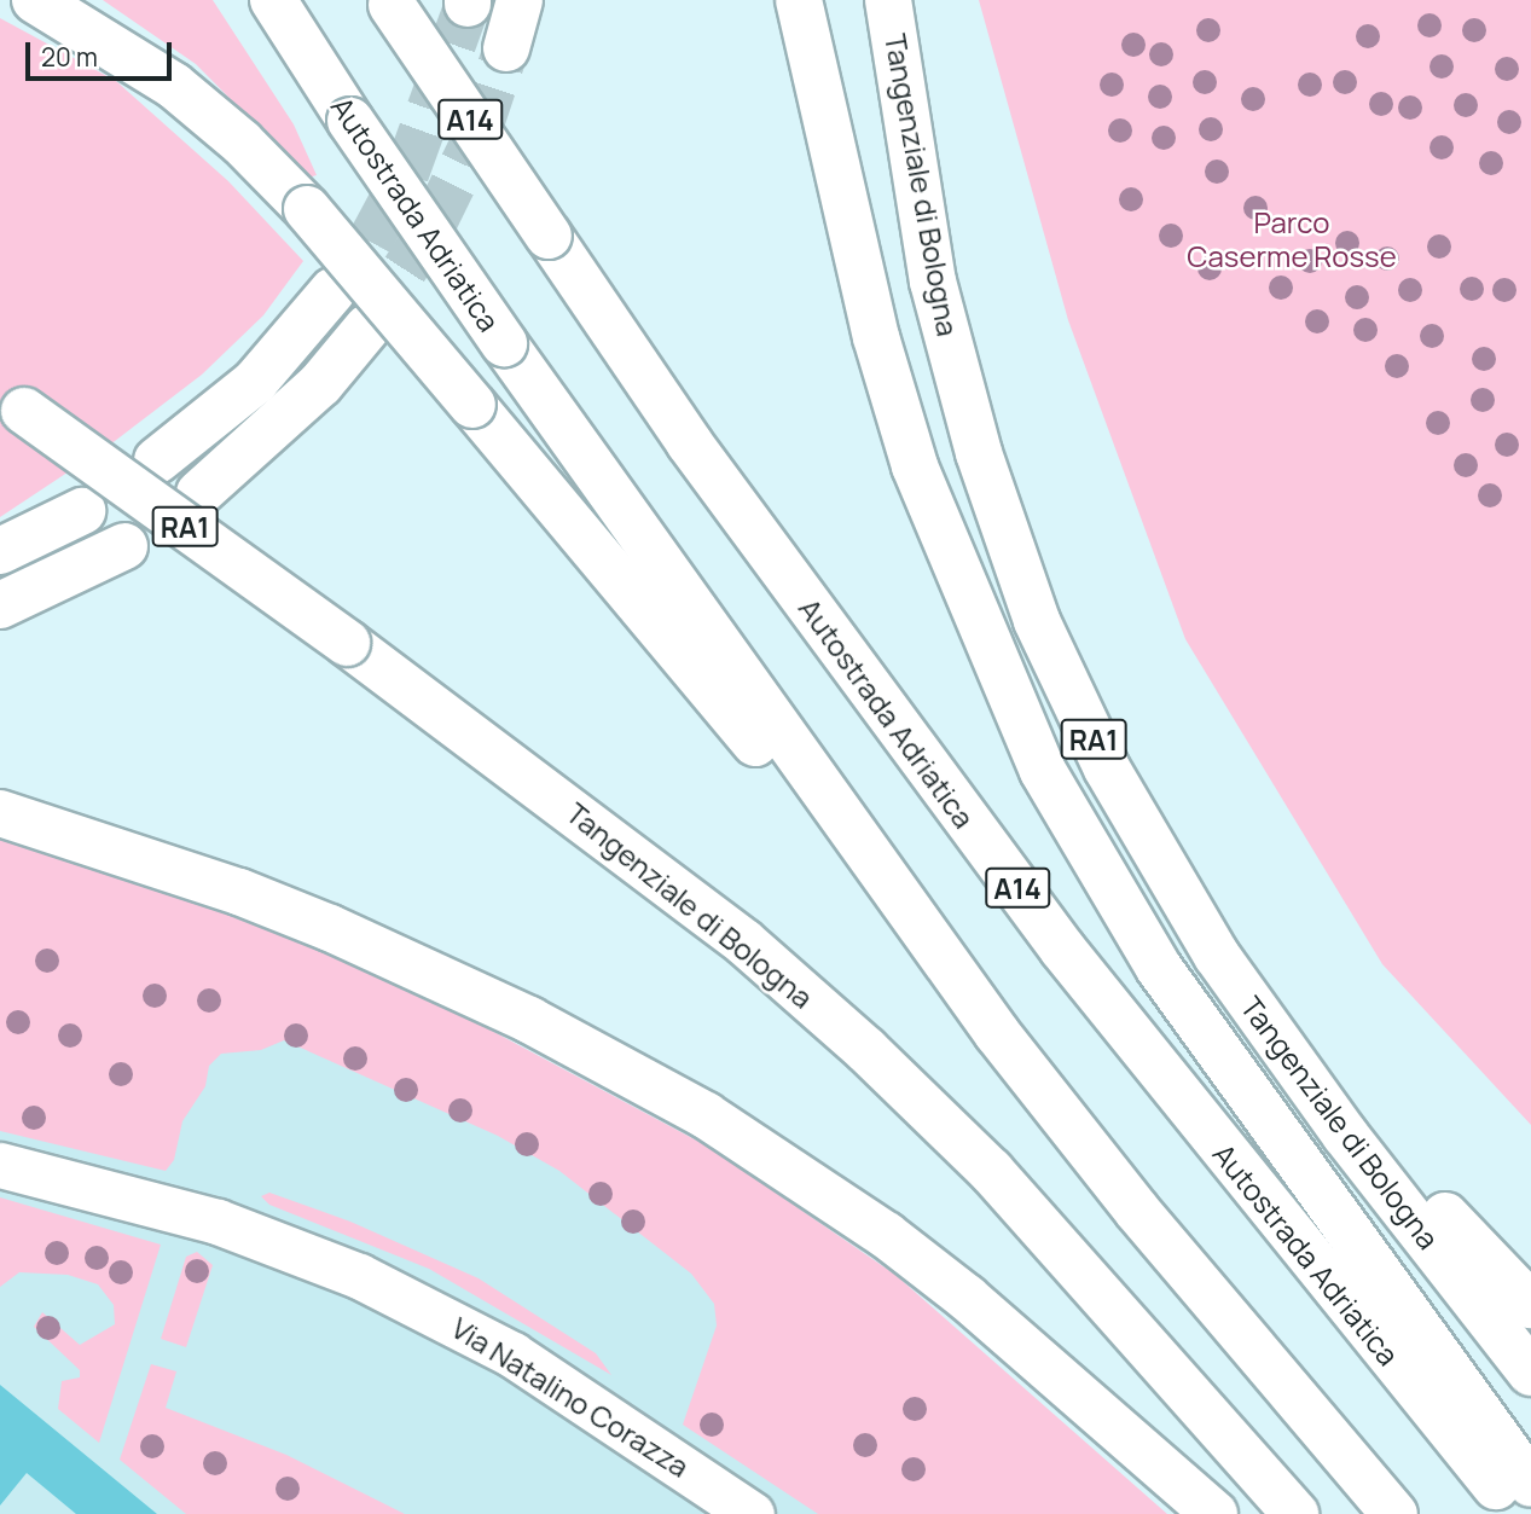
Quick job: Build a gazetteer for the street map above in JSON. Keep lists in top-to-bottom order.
{
  "streets": {
    "highway": [
      "A14",
      "Tangenziale di Bologna",
      "Autostrada Adriatica",
      "RA1"
    ],
    "street": ["Via Natalino Corazza"]
  },
  "parks": ["Parco Caserme Rosse"],
  "scale_bar": "20 m"
}
